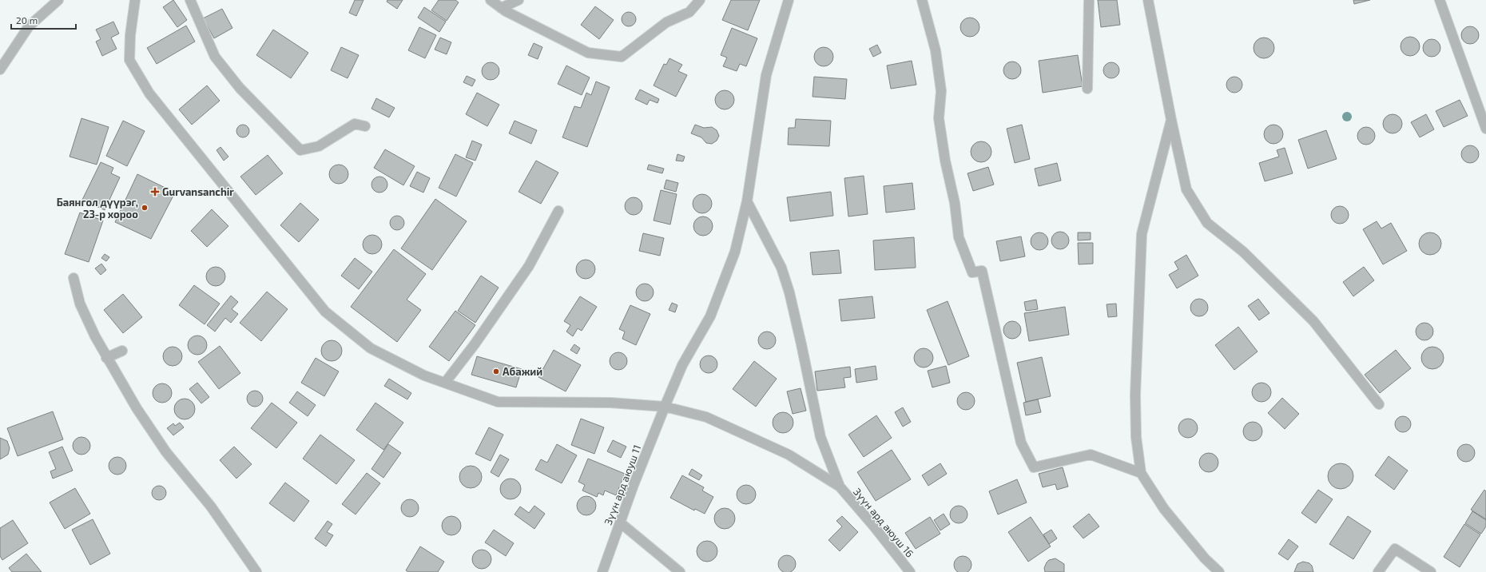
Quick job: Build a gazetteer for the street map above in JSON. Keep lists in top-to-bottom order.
{
  "streets": {
    "street": ["Зүүн ард аюуш 11", "Зүүн ард аюуш 16"]
  },
  "places": {
    "health": ["Gurvansanchir"],
    "other": ["Баянгол дүүрэг, 23-р хороо", "Абажий"]
  },
  "scale_bar": "20 m"
}
